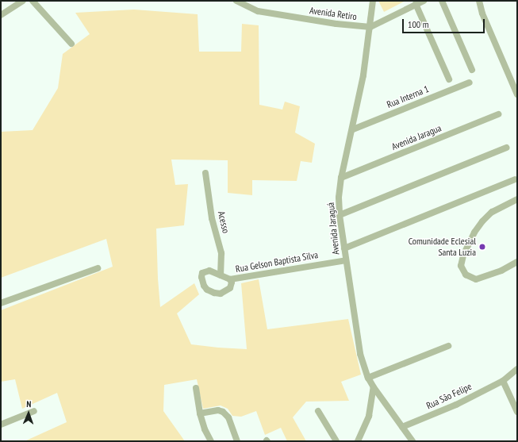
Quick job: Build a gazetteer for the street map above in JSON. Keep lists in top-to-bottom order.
{
  "streets": {
    "street": [
      "Avenida Retiro",
      "Rua Interna 1",
      "Avenida Jaragua",
      "Acesso",
      "Avenida Jaraguá",
      "Rua Gelson Baptista Silva",
      "Rua São Felipe"
    ]
  },
  "crossings": [
    ["Avenida Retiro", "Avenida Jaraguá"],
    ["Rua Interna 1", "Avenida Jaraguá"],
    ["Avenida Jaragua", "Avenida Jaraguá"],
    ["Acesso", "Rua Gelson Baptista Silva"],
    ["Avenida Jaraguá", "Rua Gelson Baptista Silva"],
    ["Avenida Jaraguá", "Rua São Felipe"]
  ],
  "places": ["Comunidade Eclesial Santa Luzia"],
  "scale_bar": "100 m",
  "north": "top"
}
